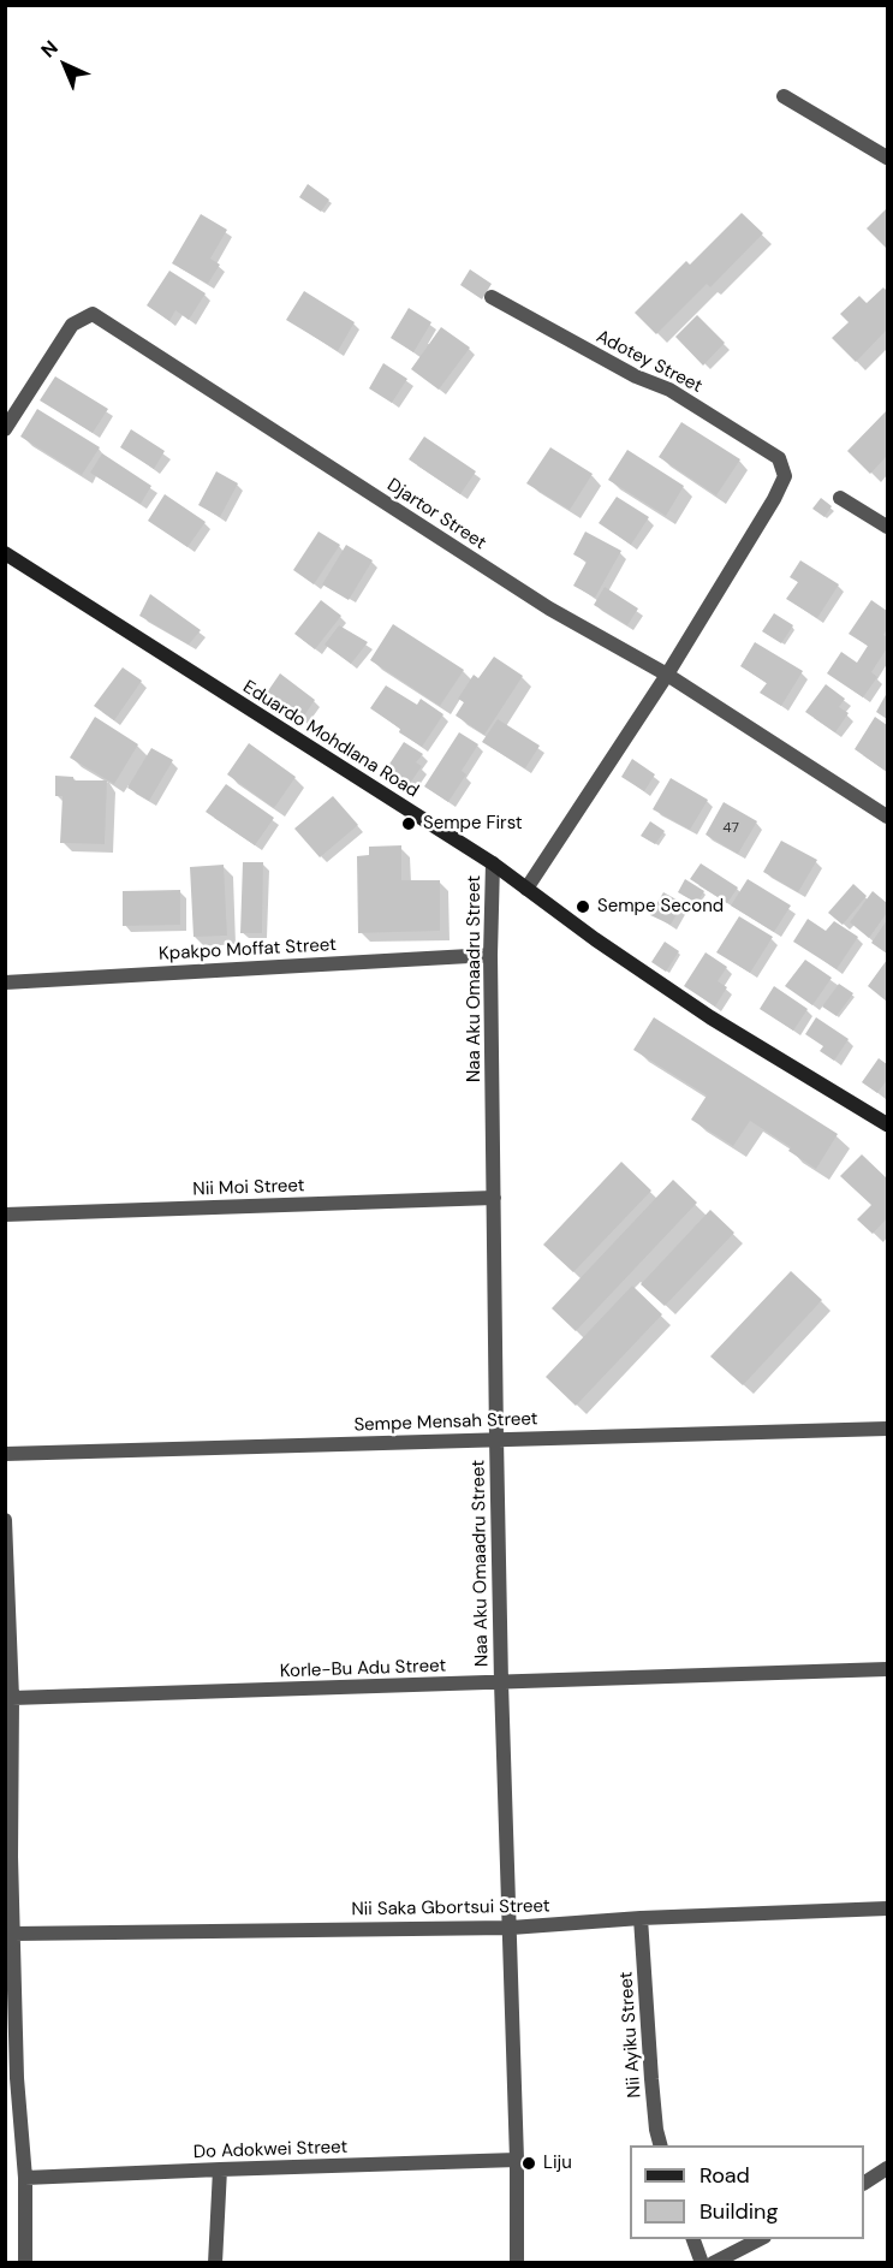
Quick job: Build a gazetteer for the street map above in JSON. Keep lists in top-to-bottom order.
{
  "streets": {
    "main road": ["Eduardo Mohdlana Road"],
    "street": [
      "Adotey Street",
      "Djartor Street",
      "Kpakpo Moffat Street",
      "Naa Aku Omaadru Street",
      "Nii Moi Street",
      "Sempe Mensah Street",
      "Korle-Bu Adu Street",
      "Nii Saka Gbortsui Street",
      "Nii Ayiku Street",
      "Do Adokwei Street"
    ]
  },
  "crossings": [
    ["Adotey Street", "Djartor Street"],
    ["Eduardo Mohdlana Road", "Naa Aku Omaadru Street"],
    ["Kpakpo Moffat Street", "Naa Aku Omaadru Street"],
    ["Naa Aku Omaadru Street", "Nii Moi Street"],
    ["Naa Aku Omaadru Street", "Sempe Mensah Street"],
    ["Naa Aku Omaadru Street", "Korle-Bu Adu Street"],
    ["Naa Aku Omaadru Street", "Nii Saka Gbortsui Street"],
    ["Naa Aku Omaadru Street", "Do Adokwei Street"],
    ["Nii Saka Gbortsui Street", "Nii Ayiku Street"]
  ],
  "places": ["Sempe First", "Sempe Second", "Liju"],
  "house_numbers": ["47"],
  "legend": ["Road", "Building"],
  "north": "top left"
}
